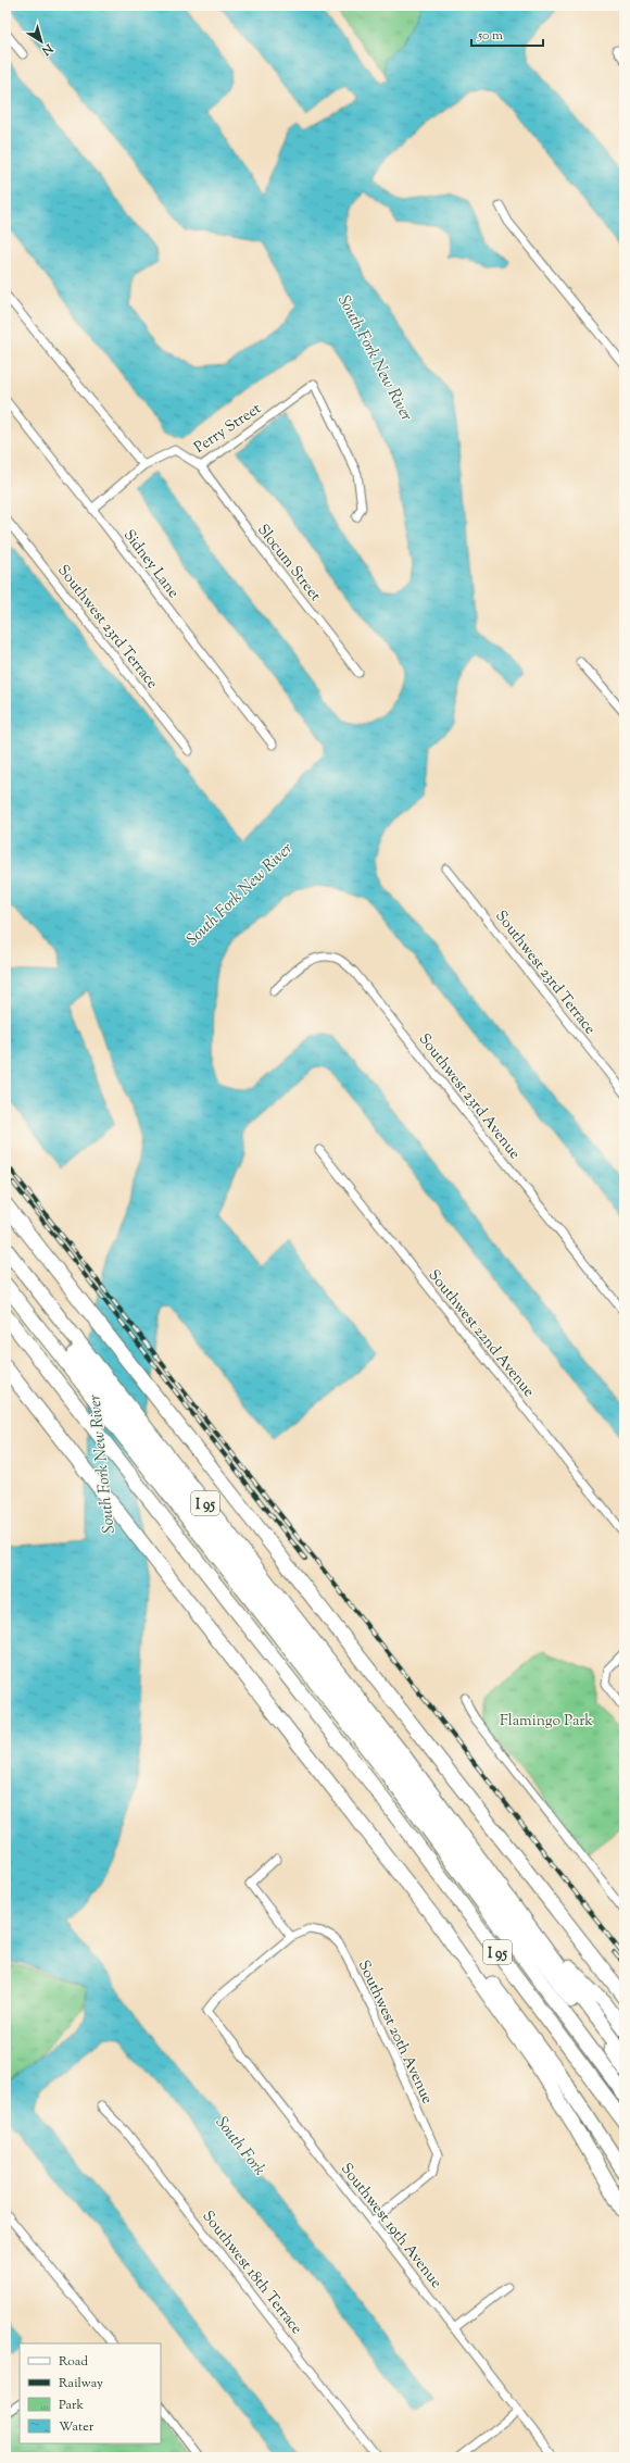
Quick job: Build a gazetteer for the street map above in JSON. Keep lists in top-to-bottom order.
{
  "streets": {
    "highway": ["I 95"],
    "street": [
      "Perry Street",
      "Slocum Street",
      "Sidney Lane",
      "Southwest 23rd Terrace",
      "Southwest 23rd Avenue",
      "Southwest 22nd Avenue",
      "Southwest 20th Avenue",
      "Southwest 19th Avenue",
      "Southwest 18th Terrace"
    ]
  },
  "crossings": [
    ["Perry Street", "Slocum Street"],
    ["Perry Street", "Sidney Lane"],
    ["Southwest 20th Avenue", "Southwest 19th Avenue"]
  ],
  "water": ["South Fork New River", "South Fork"],
  "parks": ["Flamingo Park"],
  "legend": [
    "Road",
    "Railway",
    "Park",
    "Water"
  ],
  "scale_bar": "50 m",
  "north": "bottom right"
}
